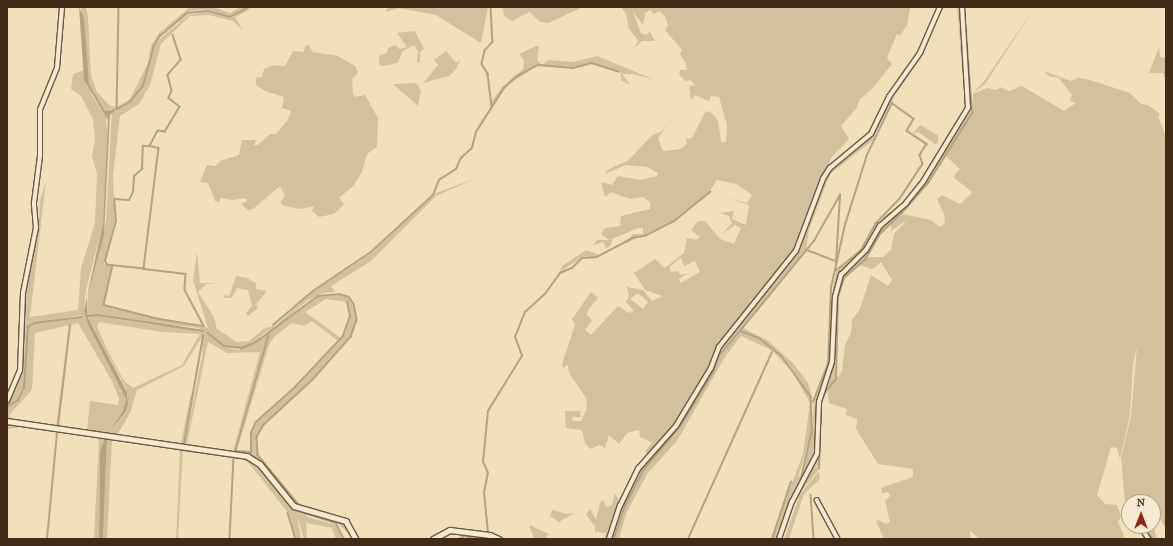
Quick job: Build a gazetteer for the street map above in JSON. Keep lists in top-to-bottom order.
{
  "north": "top"
}
